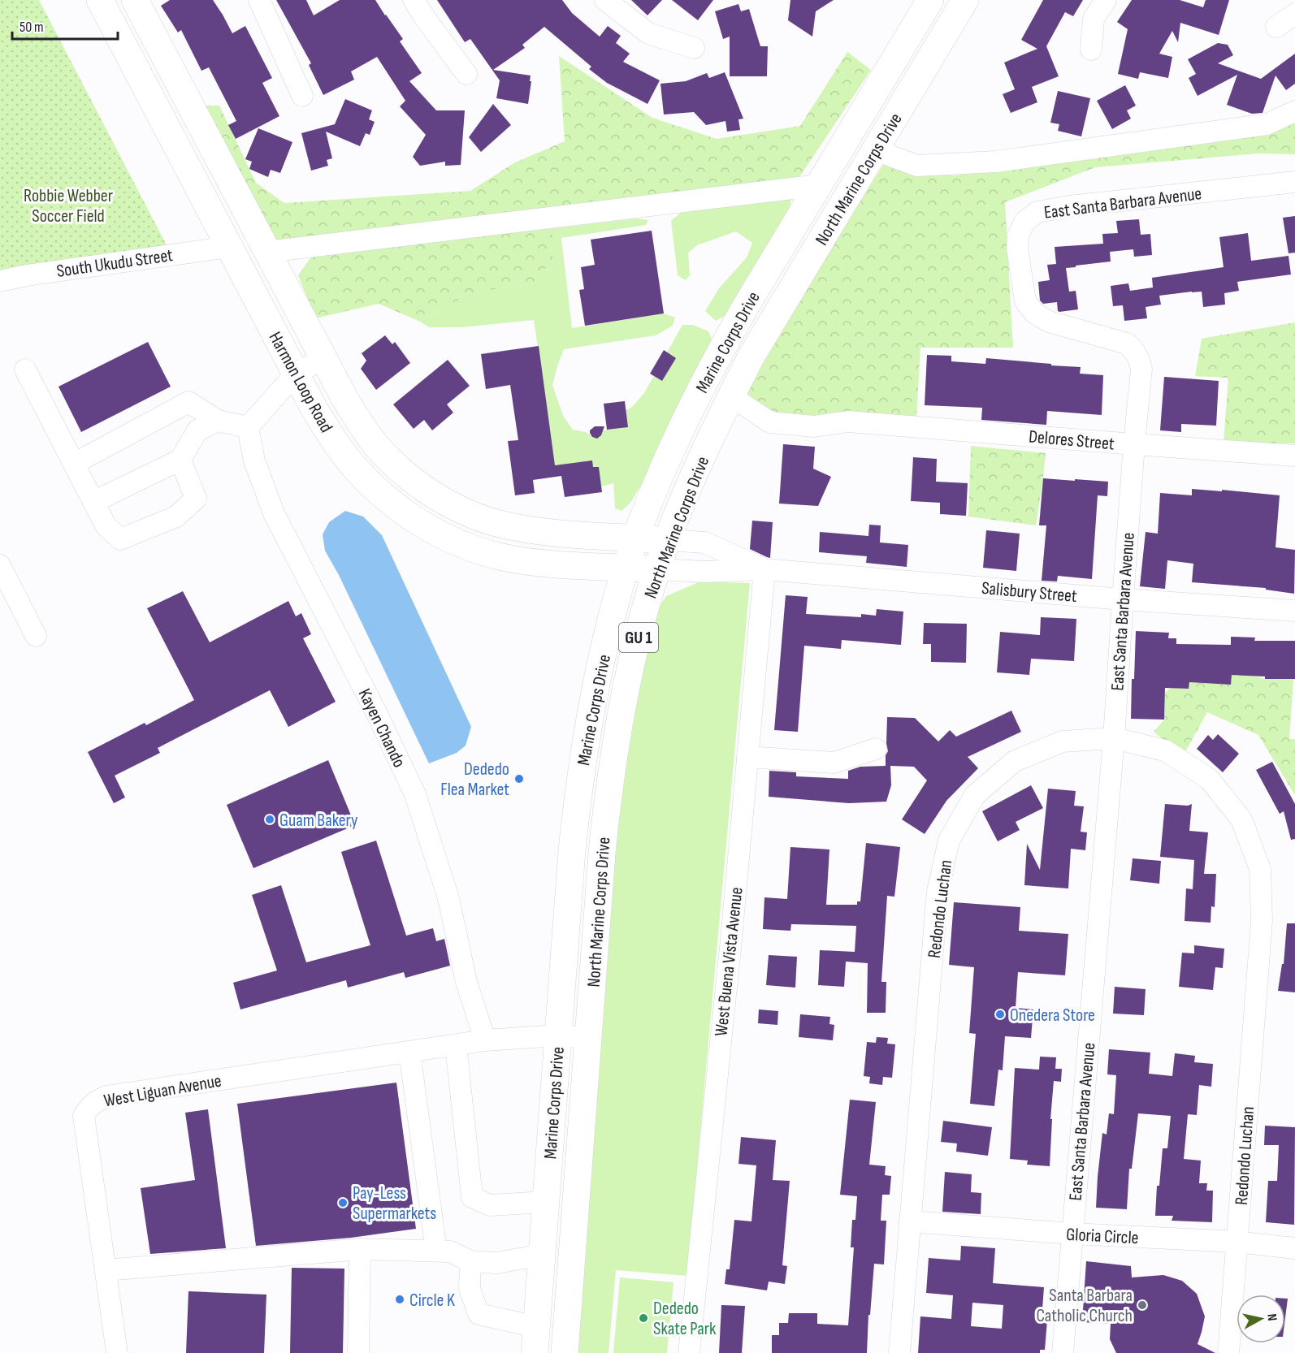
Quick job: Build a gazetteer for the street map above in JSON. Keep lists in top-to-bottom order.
{
  "streets": {
    "main road": [
      "North Marine Corps Drive",
      "Marine Corps Drive",
      "Harmon Loop Road",
      "GU 1"
    ],
    "street": [
      "East Santa Barbara Avenue",
      "South Ukudu Street",
      "Delores Street",
      "Salisbury Street",
      "Kayen Chando",
      "Redondo Luchan",
      "West Buena Vista Avenue",
      "West Liguan Avenue",
      "Gloria Circle"
    ]
  },
  "crossings": [
    ["North Marine Corps Drive", "Harmon Loop Road"],
    ["North Marine Corps Drive", "Delores Street"],
    ["North Marine Corps Drive", "Salisbury Street"],
    ["East Santa Barbara Avenue", "Delores Street"],
    ["East Santa Barbara Avenue", "Salisbury Street"],
    ["East Santa Barbara Avenue", "Redondo Luchan"],
    ["East Santa Barbara Avenue", "Gloria Circle"],
    ["South Ukudu Street", "Harmon Loop Road"],
    ["Marine Corps Drive", "Harmon Loop Road"],
    ["Harmon Loop Road", "Salisbury Street"],
    ["Salisbury Street", "West Buena Vista Avenue"],
    ["Kayen Chando", "West Liguan Avenue"],
    ["Redondo Luchan", "Gloria Circle"]
  ],
  "parks": ["Robbie Webber Soccer Field"],
  "places": [
    "Dededo Flea Market",
    "Guam Bakery",
    "Onedera Store",
    "Pay-Less Supermarkets",
    "Circle K",
    "Santa Barbara Catholic Church",
    "Dededo Skate Park"
  ],
  "scale_bar": "50 m",
  "north": "right"
}
